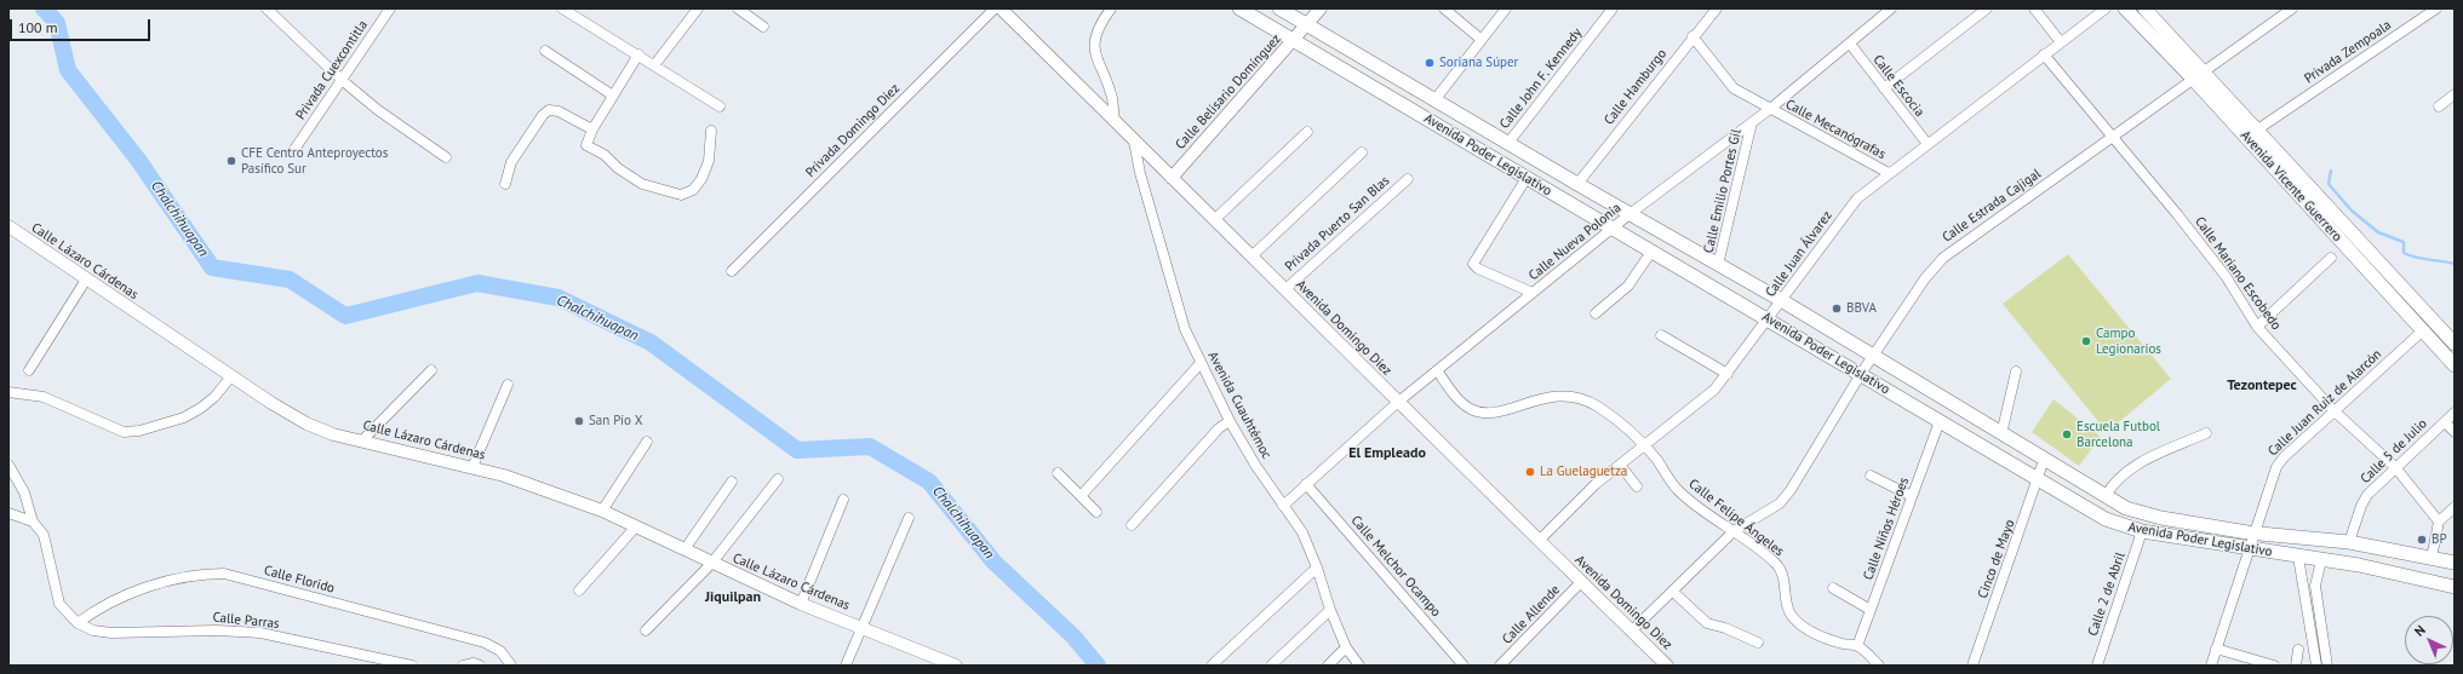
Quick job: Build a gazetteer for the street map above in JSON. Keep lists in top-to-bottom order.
{
  "streets": {
    "main road": ["Avenida Poder Legislativo", "Avenida Vicente Guerrero"],
    "street": [
      "Privada Zempoala",
      "Privada Cuexcontitla",
      "Calle John F. Kennedy",
      "Calle Escocia",
      "Calle Hamburgo",
      "Calle Belisario Domínguez",
      "Calle Mecanógrafas",
      "Privada Domingo Diez",
      "Calle Emilio Portes Gil",
      "Calle Estrada Cajigal",
      "Privada Puerto San Blas",
      "Calle Nueva Polonia",
      "Calle Juan Álvarez",
      "Calle Lázaro Cárdenas",
      "Calle Mariano Escobedo",
      "Avenida Domingo Diez",
      "Calle Juan Ruiz de Alarcón",
      "Avenida Cuauhtémoc",
      "Calle 5 de Julio",
      "Calle Felipe Ángeles",
      "Calle Niños Héroes",
      "Cinco de Mayo",
      "Calle Melchor Ocampo",
      "Calle Florido",
      "Calle 2 de Abril",
      "Calle Allende",
      "Calle Parras"
    ]
  },
  "crossings": [
    ["Privada Zempoala", "Avenida Vicente Guerrero"],
    ["Calle John F. Kennedy", "Avenida Poder Legislativo"],
    ["Calle Escocia", "Calle Nueva Polonia"],
    ["Calle Escocia", "Calle Juan Álvarez"],
    ["Calle Hamburgo", "Calle Mecanógrafas"],
    ["Calle Hamburgo", "Avenida Poder Legislativo"],
    ["Calle Belisario Domínguez", "Avenida Poder Legislativo"],
    ["Calle Belisario Domínguez", "Avenida Domingo Diez"],
    ["Calle Mecanógrafas", "Calle Nueva Polonia"],
    ["Calle Mecanógrafas", "Calle Juan Álvarez"],
    ["Avenida Poder Legislativo", "Calle Emilio Portes Gil"],
    ["Avenida Poder Legislativo", "Calle Estrada Cajigal"],
    ["Avenida Poder Legislativo", "Calle Nueva Polonia"],
    ["Avenida Poder Legislativo", "Calle Juan Álvarez"],
    ["Avenida Poder Legislativo", "Calle Juan Ruiz de Alarcón"],
    ["Avenida Poder Legislativo", "Calle 5 de Julio"],
    ["Avenida Poder Legislativo", "Calle Niños Héroes"],
    ["Avenida Poder Legislativo", "Cinco de Mayo"],
    ["Avenida Poder Legislativo", "Calle 2 de Abril"],
    ["Avenida Vicente Guerrero", "Calle Estrada Cajigal"],
    ["Avenida Vicente Guerrero", "Calle Juan Ruiz de Alarcón"],
    ["Calle Emilio Portes Gil", "Calle Nueva Polonia"],
    ["Calle Estrada Cajigal", "Calle Mariano Escobedo"],
    ["Calle Estrada Cajigal", "Avenida Domingo Diez"],
    ["Calle Estrada Cajigal", "Calle Felipe Ángeles"],
    ["Privada Puerto San Blas", "Avenida Domingo Diez"],
    ["Calle Nueva Polonia", "Avenida Domingo Diez"],
    ["Calle Nueva Polonia", "Avenida Cuauhtémoc"],
    ["Calle Nueva Polonia", "Calle Felipe Ángeles"],
    ["Calle Nueva Polonia", "Calle Melchor Ocampo"],
    ["Calle Juan Álvarez", "Calle Mariano Escobedo"],
    ["Calle Juan Álvarez", "Avenida Domingo Diez"],
    ["Calle Juan Álvarez", "Calle Felipe Ángeles"],
    ["Calle Mariano Escobedo", "Calle Juan Ruiz de Alarcón"],
    ["Calle Mariano Escobedo", "Calle 5 de Julio"],
    ["Avenida Domingo Diez", "Avenida Cuauhtémoc"],
    ["Avenida Domingo Diez", "Calle Allende"],
    ["Calle Felipe Ángeles", "Calle Niños Héroes"],
    ["Calle Florido", "Calle Parras"]
  ],
  "districts": ["Tezontepec", "El Empleado", "Jiquilpan"],
  "water": ["Chalchihuapan"],
  "places": [
    "Soriana Súper",
    "CFE Centro Anteproyectos Pasífico Sur",
    "BBVA",
    "Campo Legionarios",
    "San Pío X",
    "Escuela Futbol Barcelona",
    "La Guelaguetza",
    "BP"
  ],
  "scale_bar": "100 m",
  "north": "top left"
}
